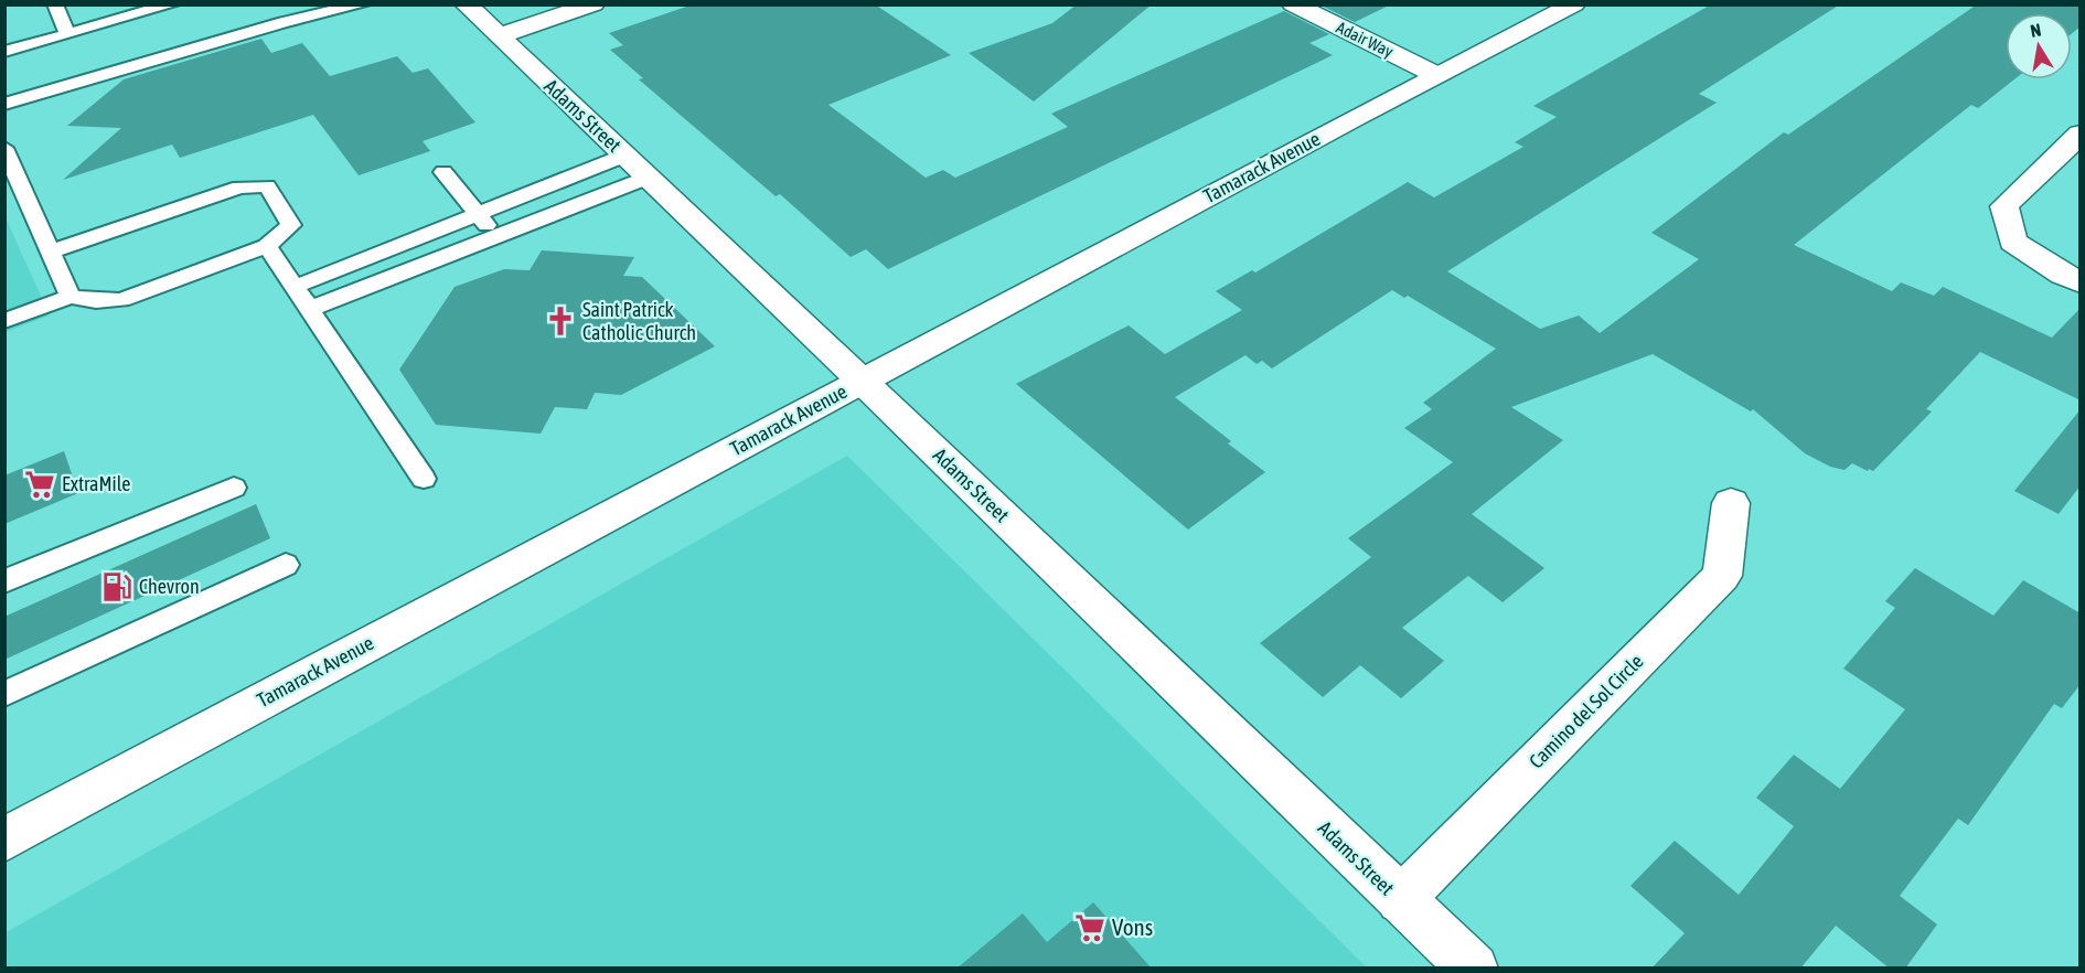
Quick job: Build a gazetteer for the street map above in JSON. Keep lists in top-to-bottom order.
{
  "streets": {
    "street": [
      "Adair Way",
      "Adams Street",
      "Tamarack Avenue",
      "Camino del Sol Circle"
    ]
  },
  "crossings": [
    ["Adair Way", "Tamarack Avenue"],
    ["Adams Street", "Tamarack Avenue"],
    ["Adams Street", "Camino del Sol Circle"]
  ],
  "places": {
    "church": ["Saint Patrick Catholic Church"],
    "supermarket": ["ExtraMile", "Vons"],
    "fuel station": ["Chevron"]
  },
  "north": "top"
}
